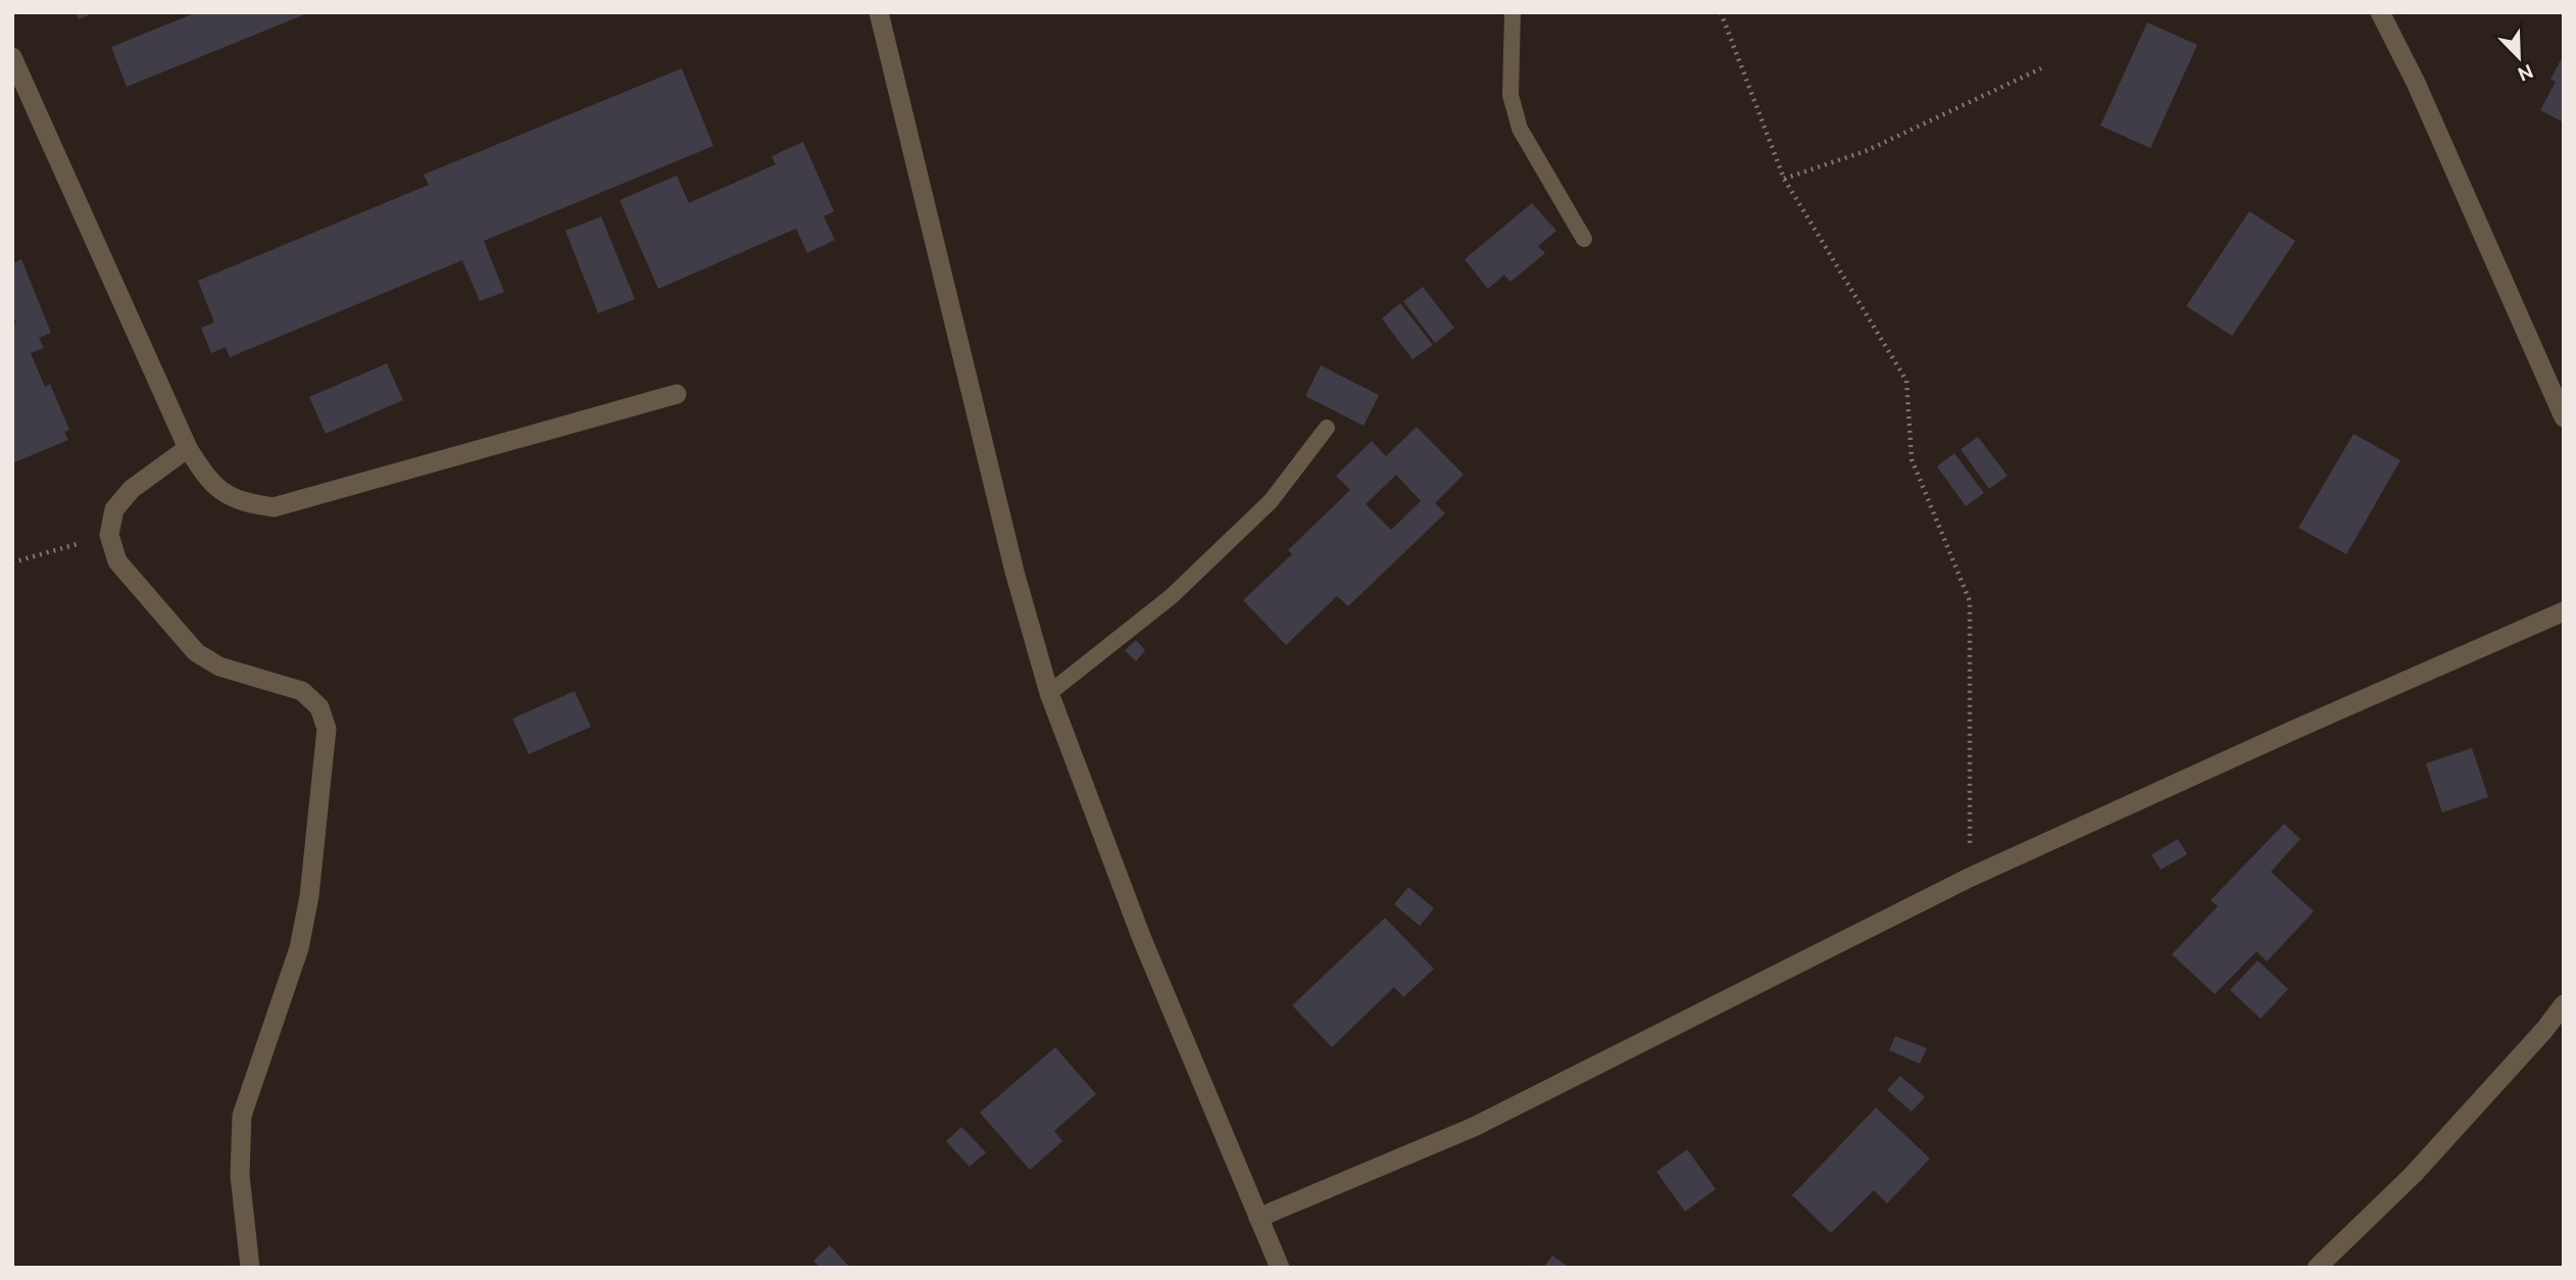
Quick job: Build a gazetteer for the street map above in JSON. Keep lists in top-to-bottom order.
{
  "north": "bottom right"
}
